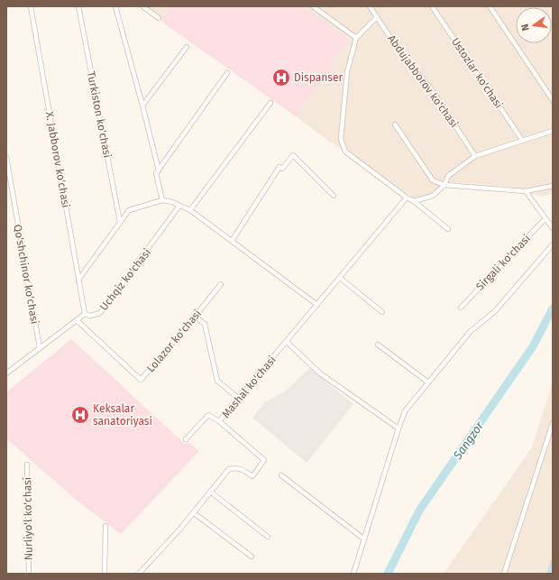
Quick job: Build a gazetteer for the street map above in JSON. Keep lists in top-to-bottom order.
{
  "streets": {
    "street": [
      "Ustozlar ko'chasi",
      "Abdujabborov ko'chasi",
      "Turkiston ko'chasi",
      "X. Jabborov ko'chasi",
      "Sirgali ko'chasi",
      "Qo'shchinor ko'chasi",
      "Uchqiz ko'chasi",
      "Lolazor ko'chasi",
      "Mashal ko'chasi",
      "Nurliyo'l ko'chasi"
    ]
  },
  "crossings": [
    ["X. Jabborov ko'chasi", "Uchqiz ko'chasi"],
    ["Qo'shchinor ko'chasi", "Uchqiz ko'chasi"],
    ["Uchqiz ko'chasi", "Lolazor ko'chasi"]
  ],
  "water": ["Sangzor"],
  "places": {
    "hospital": ["Dispanser", "Keksalar sanatoriyasi"]
  },
  "north": "left"
}
